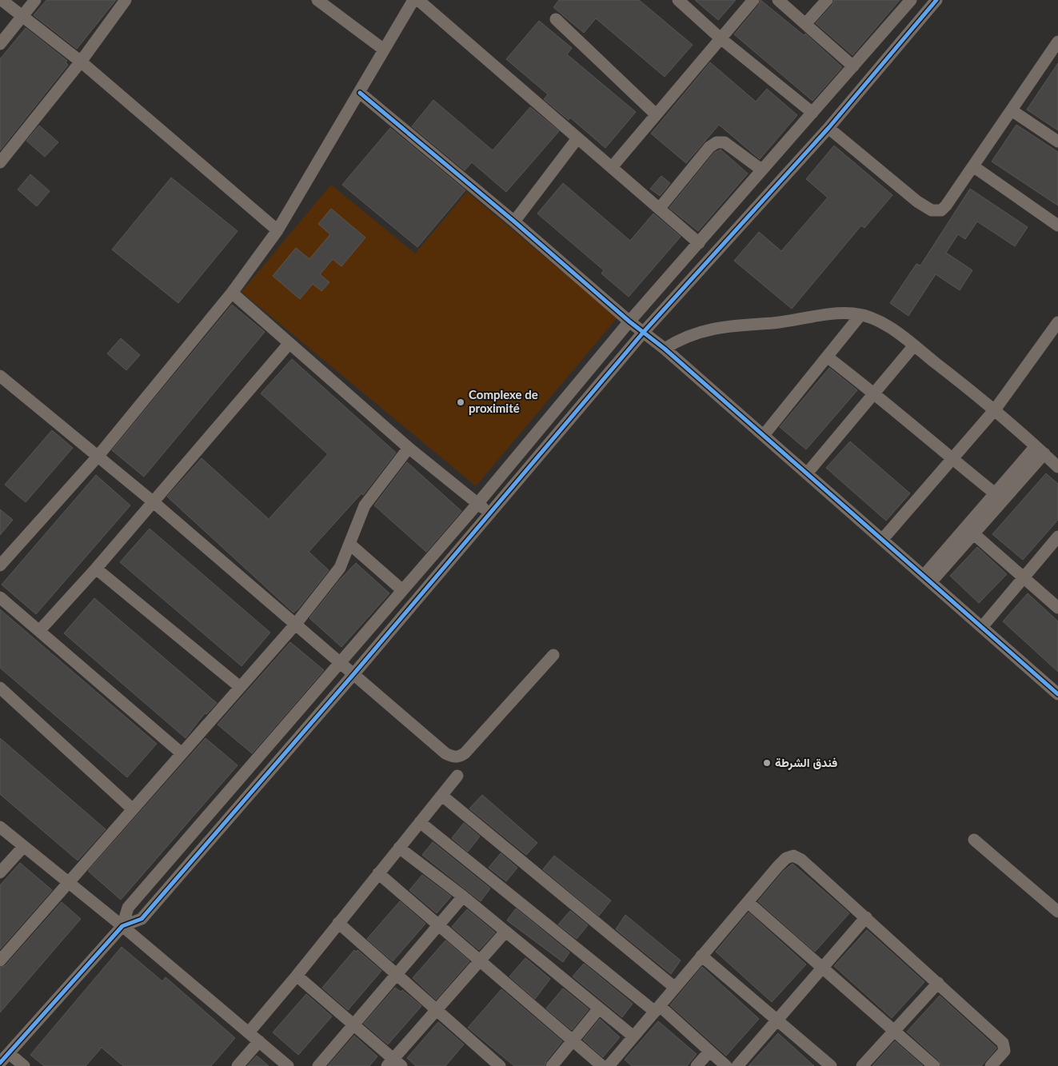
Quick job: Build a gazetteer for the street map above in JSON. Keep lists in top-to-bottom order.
{
  "places": ["Complexe de proximité", "فندق الشرطة"]
}
